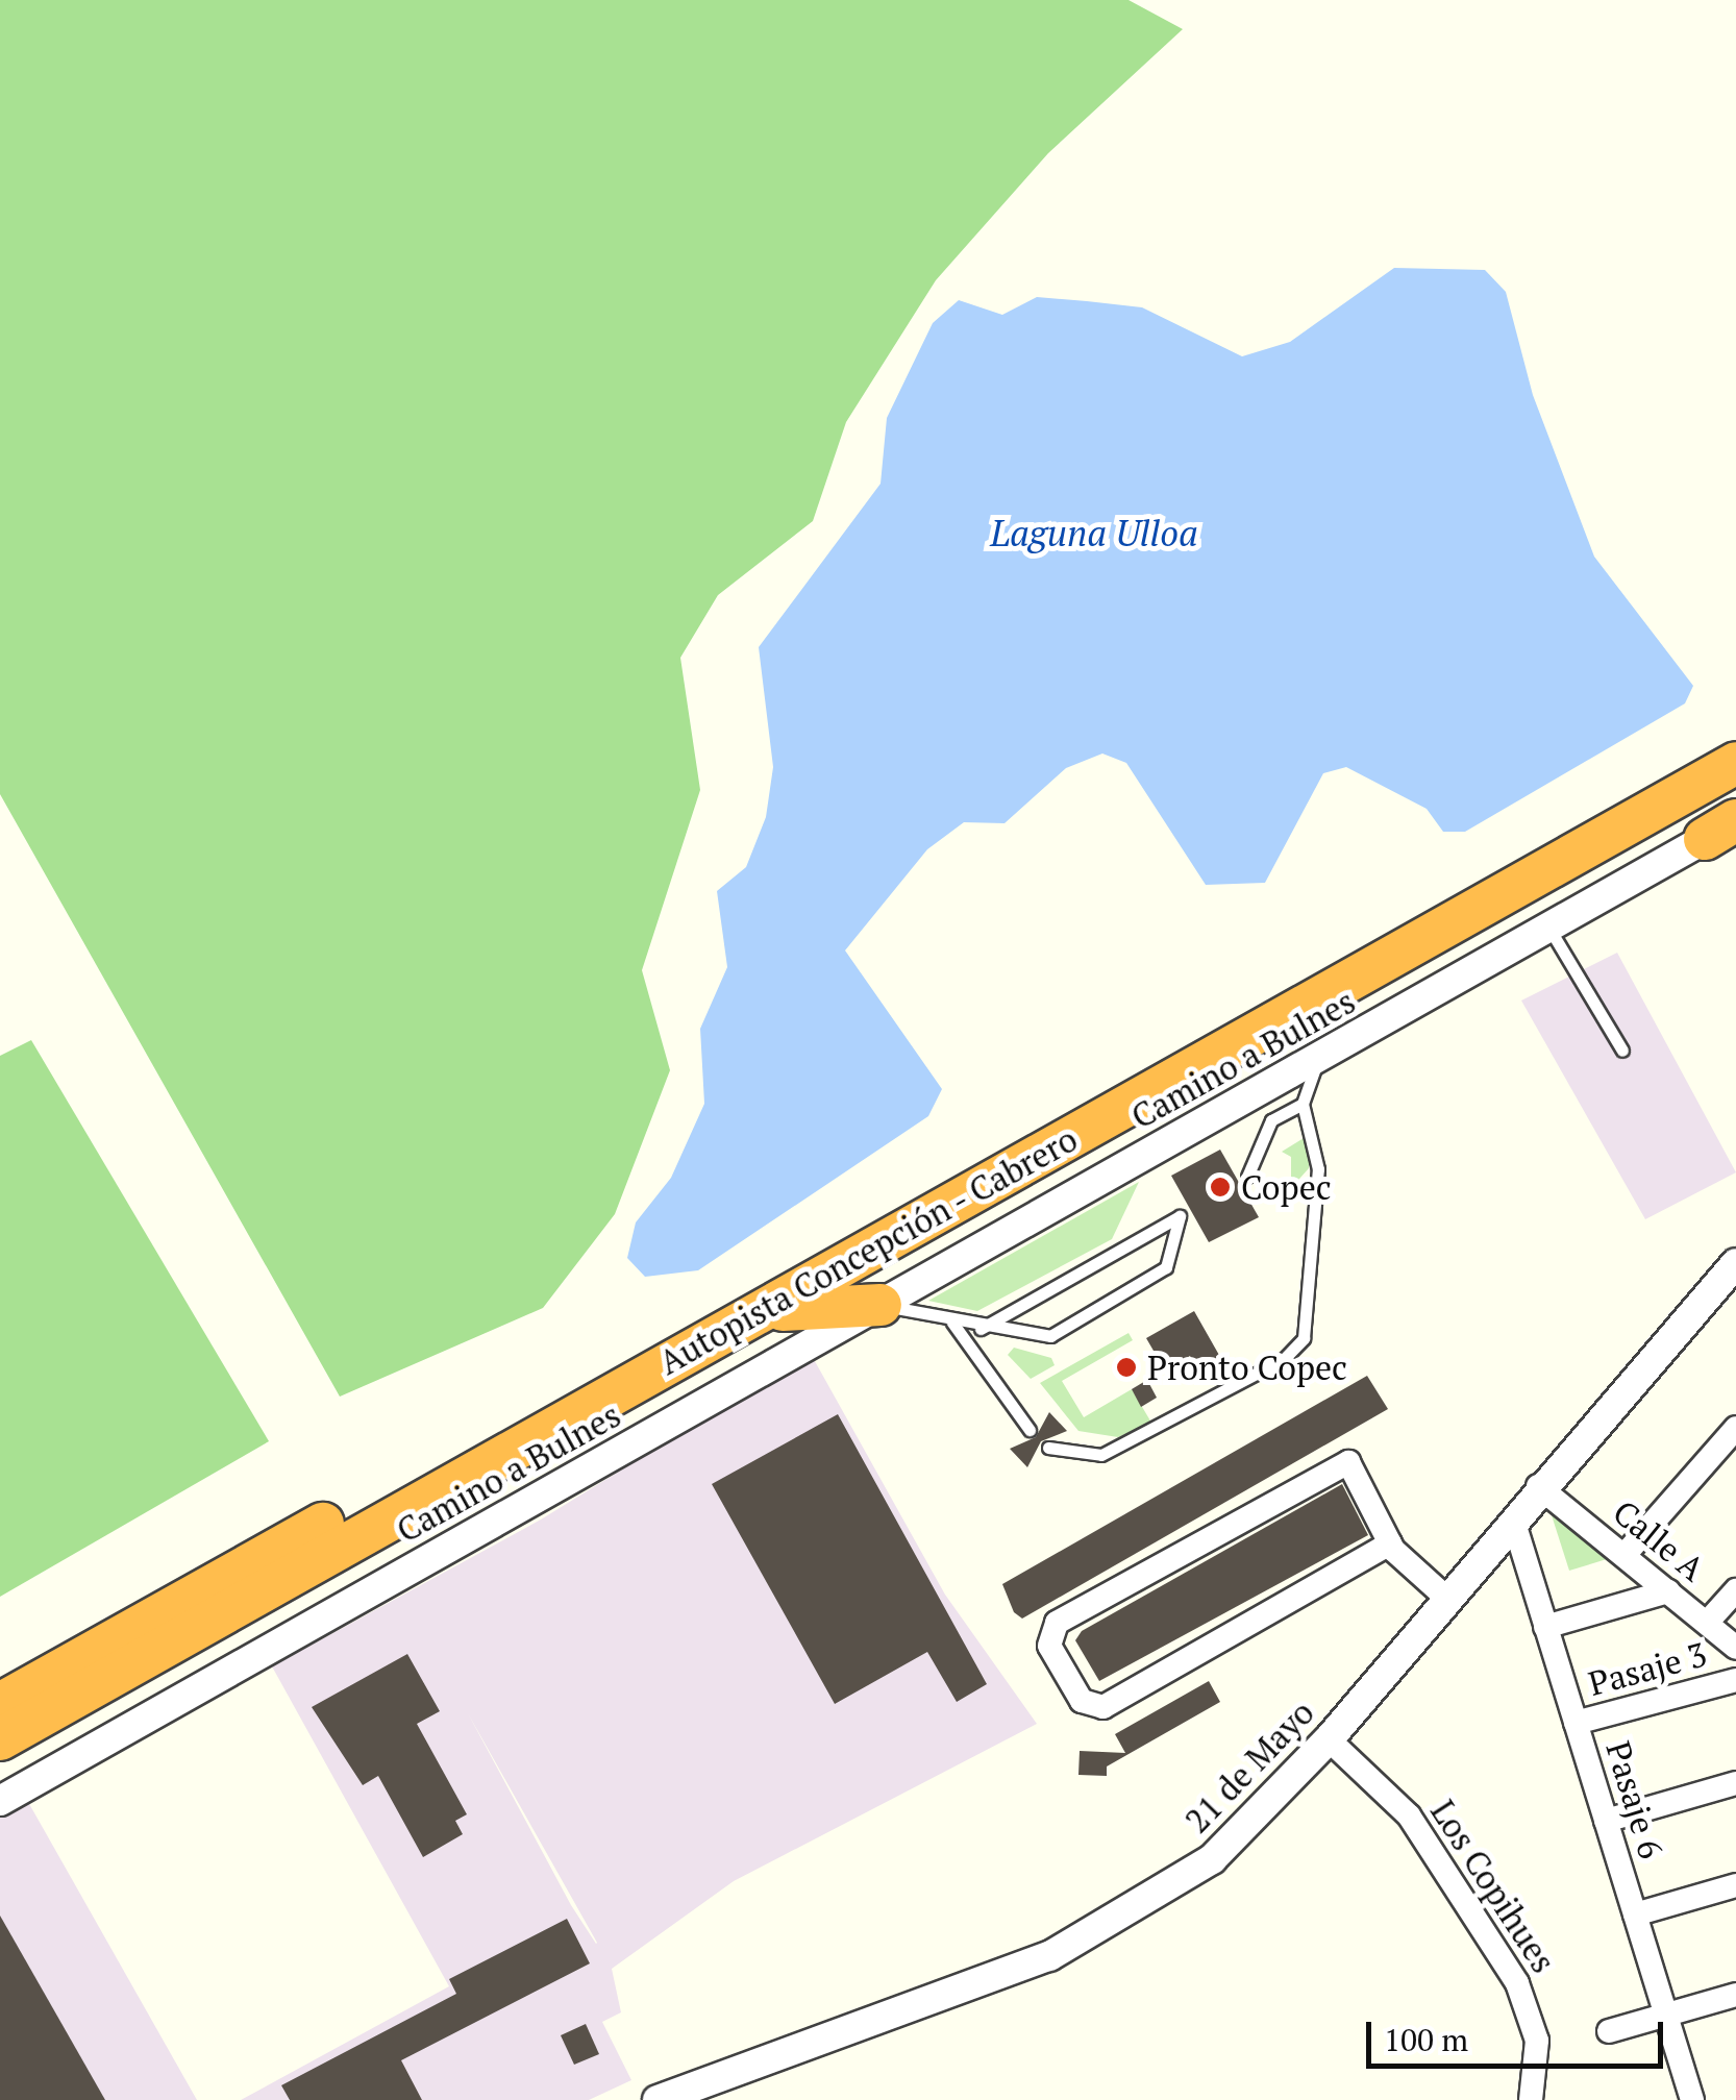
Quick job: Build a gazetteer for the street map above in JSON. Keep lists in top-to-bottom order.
{
  "streets": {
    "highway": ["Autopista Concepción - Cabrero"],
    "street": [
      "Camino a Bulnes",
      "Calle A",
      "Pasaje 3",
      "21 de Mayo",
      "Pasaje 6",
      "Los Copihues"
    ]
  },
  "crossings": [
    ["Calle A", "21 de Mayo"],
    ["Pasaje 3", "Pasaje 6"],
    ["21 de Mayo", "Pasaje 6"],
    ["21 de Mayo", "Los Copihues"]
  ],
  "water": ["Laguna Ulloa"],
  "places": ["Copec", "Pronto Copec"],
  "scale_bar": "100 m"
}
